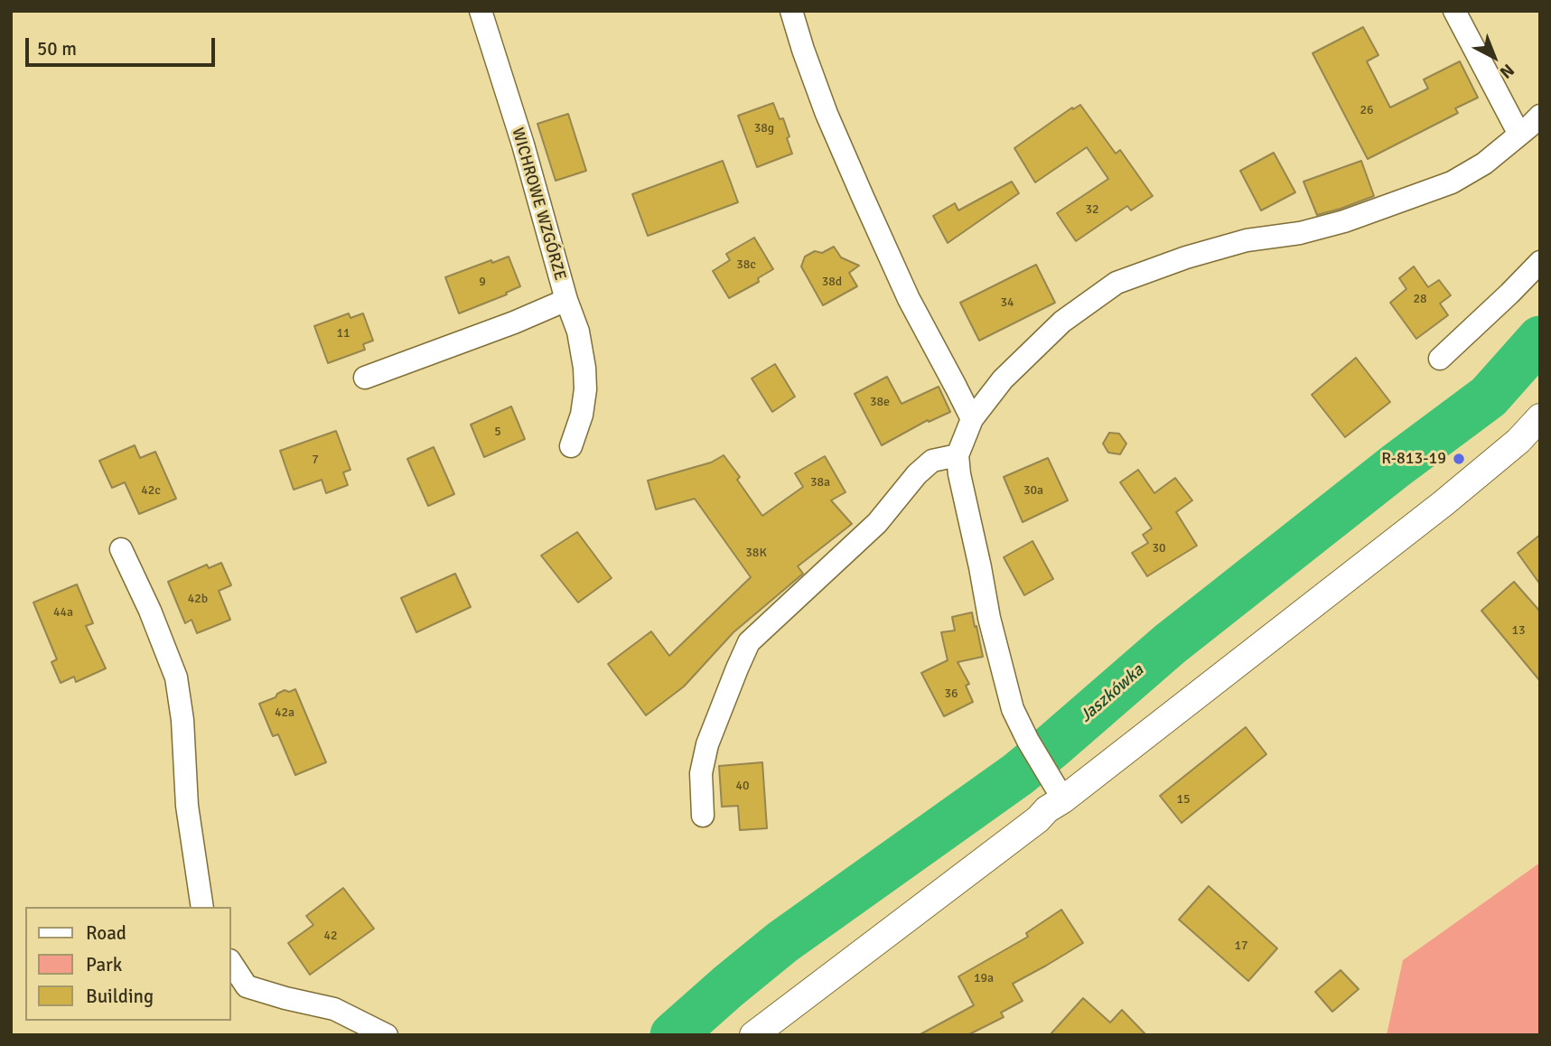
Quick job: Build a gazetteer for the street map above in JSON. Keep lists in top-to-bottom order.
{
  "streets": {
    "street": ["WICHROWE WZGÓRZE"]
  },
  "water": ["Jaszkówka"],
  "places": ["R-813-19"],
  "house_numbers": [
    "26",
    "38g",
    "32",
    "38c",
    "9",
    "38d",
    "28",
    "34",
    "11",
    "38e",
    "5",
    "7",
    "38a",
    "42c",
    "30a",
    "30",
    "38K",
    "42b",
    "44a",
    "13",
    "36",
    "42a",
    "40",
    "15",
    "42",
    "17",
    "19a"
  ],
  "legend": ["Road", "Park", "Building"],
  "scale_bar": "50 m",
  "north": "bottom right"
}
